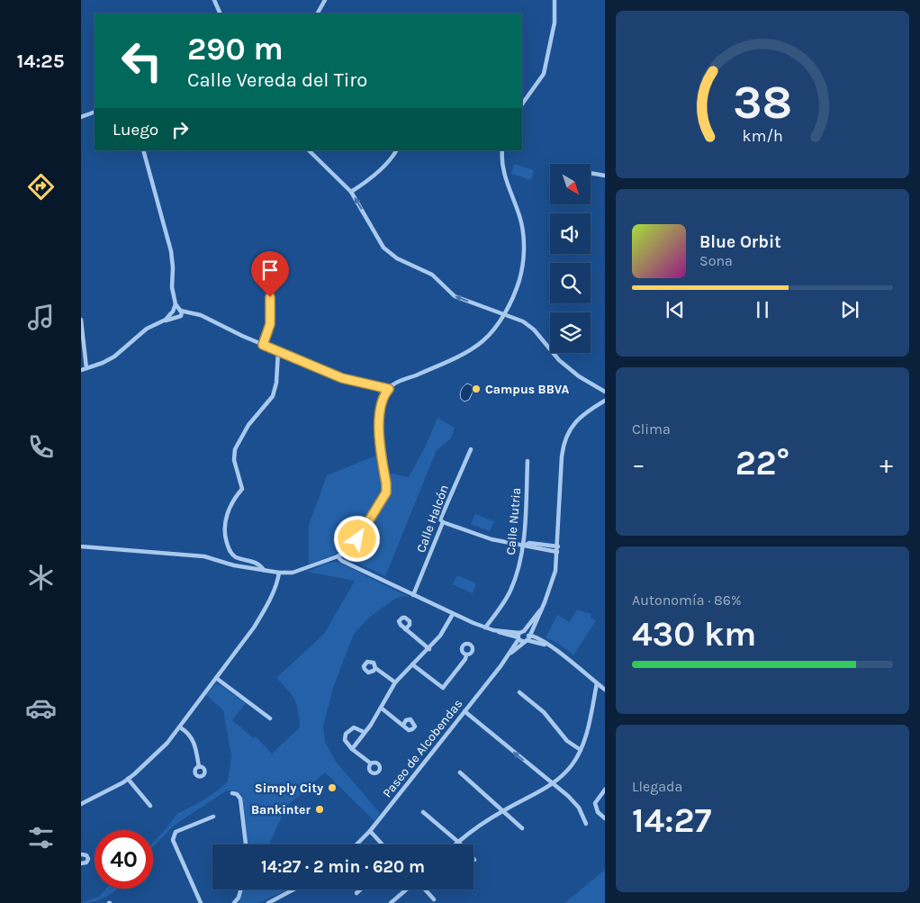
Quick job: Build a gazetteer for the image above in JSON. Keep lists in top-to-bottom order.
{
  "streets": {
    "street": ["Calle Halcón", "Calle Nutria", "Paseo de Alcobendas"]
  },
  "places": ["Campus BBVA", "Simply City", "Bankinter"],
  "north": "bottom right",
  "page": {
    "tabs": "14:25",
    "turn": ["290 m", "Calle Vereda del Tiro"],
    "then": "Luego",
    "song": ["Blue Orbit", "Sona"],
    "tile": [
      "Clima",
      ["Autonomía · 86%", "430 km"],
      ["Llegada", "14:27"]
    ],
    "heat": ["−", "22°", "+"],
    "limit": "40",
    "trip": "14:27 · 2 min · 620 m",
    "gauge": ["38", "km/h"]
  }
}
